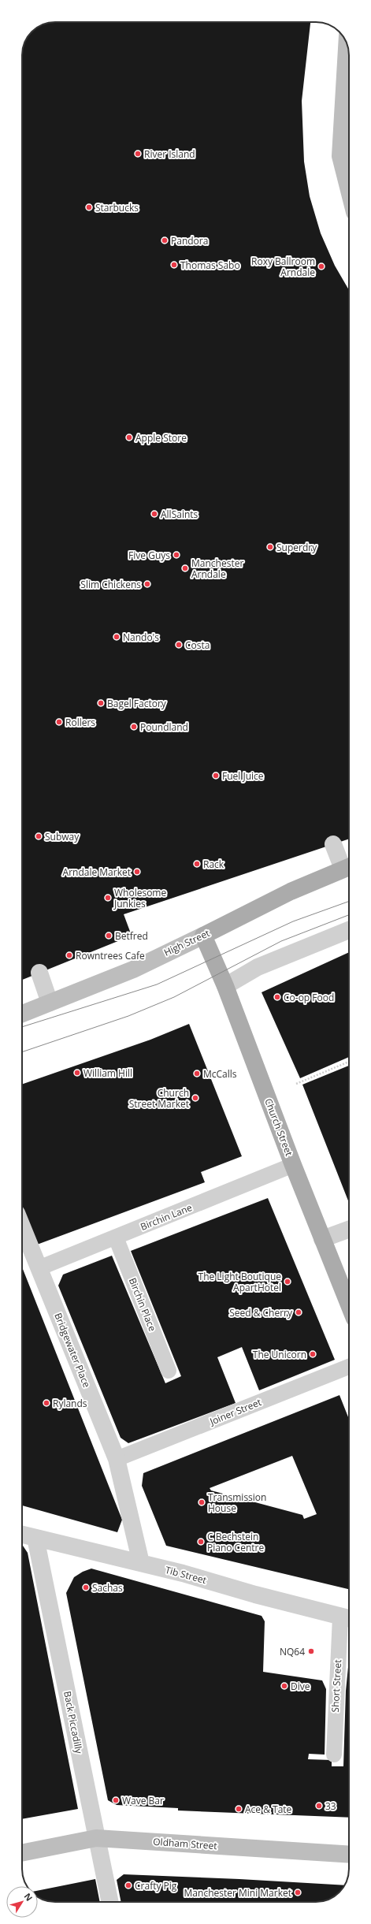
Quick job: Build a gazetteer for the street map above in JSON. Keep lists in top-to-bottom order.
{
  "streets": {
    "main road": ["High Street", "Church Street"],
    "street": [
      "Bridgewater Place",
      "Tib Street",
      "Back Piccadilly",
      "Oldham Street"
    ],
    "lane": [
      "Birchin Lane",
      "Birchin Place",
      "Joiner Street",
      "Short Street"
    ]
  },
  "crossings": [
    ["High Street", "Church Street"],
    ["Church Street", "Birchin Lane"],
    ["Birchin Lane", "Birchin Place"],
    ["Birchin Lane", "Bridgewater Place"],
    ["Bridgewater Place", "Joiner Street"],
    ["Bridgewater Place", "Tib Street"],
    ["Tib Street", "Short Street"],
    ["Tib Street", "Back Piccadilly"],
    ["Back Piccadilly", "Oldham Street"]
  ],
  "places": [
    "River Island",
    "Starbucks",
    "Pandora",
    "Thomas Sabo",
    "Roxy Ballroom Arndale",
    "Apple Store",
    "AllSaints",
    "Superdry",
    "Five Guys",
    "Manchester Arndale",
    "Slim Chickens",
    "Nando's",
    "Costa",
    "Bagel Factory",
    "Rollers",
    "Poundland",
    "Fuel Juice",
    "Subway",
    "Rack",
    "Arndale Market",
    "Wholesome Junkies",
    "Betfred",
    "Rowntrees Cafe",
    "Co-op Food",
    "William Hill",
    "McCalls",
    "Church Street Market",
    "The Light Boutique ApartHotel",
    "Seed & Cherry",
    "The Unicorn",
    "Rylands",
    "Transmission House",
    "C Bechstein Piano Centre",
    "Sachas",
    "NQ64",
    "Dive",
    "Wave Bar",
    "33",
    "Ace & Tate",
    "Crafty Pig",
    "Manchester Mini Market"
  ],
  "north": "top right"
}
